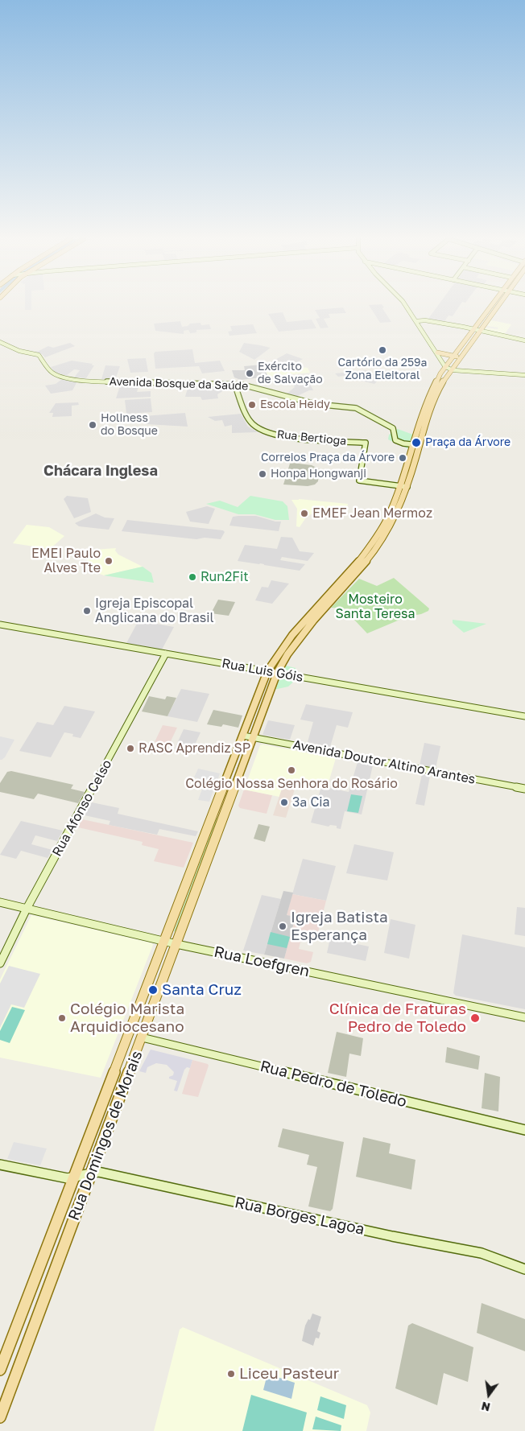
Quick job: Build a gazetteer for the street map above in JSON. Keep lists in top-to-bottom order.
{
  "streets": {
    "main road": ["Rua Domingos de Morais"],
    "street": [
      "Avenida Bosque da Saúde",
      "Rua Bertioga",
      "Rua Luis Góis",
      "Avenida Doutor Altino Arantes",
      "Rua Afonso Celso",
      "Rua Loefgren",
      "Rua Pedro de Toledo",
      "Rua Borges Lagoa"
    ]
  },
  "crossings": [
    ["Avenida Bosque da Saúde", "Rua Bertioga"],
    ["Avenida Bosque da Saúde", "Rua Domingos de Morais"],
    ["Rua Bertioga", "Rua Domingos de Morais"],
    ["Rua Luis Góis", "Rua Afonso Celso"],
    ["Rua Luis Góis", "Rua Domingos de Morais"],
    ["Avenida Doutor Altino Arantes", "Rua Domingos de Morais"],
    ["Rua Afonso Celso", "Rua Loefgren"],
    ["Rua Loefgren", "Rua Domingos de Morais"],
    ["Rua Pedro de Toledo", "Rua Domingos de Morais"],
    ["Rua Domingos de Morais", "Rua Borges Lagoa"]
  ],
  "districts": ["Chácara Inglesa"],
  "parks": ["Mosteiro Santa Teresa"],
  "places": [
    "Cartório da 259ª Zona Eleitoral",
    "Exército de Salvação",
    "Escola Heidy",
    "Holiness do Bosque",
    "Praça da Árvore",
    "Correios Praça da Árvore",
    "Honpa Hongwanji",
    "EMEF Jean Mermoz",
    "EMEI Paulo Alves Tte",
    "Run2Fit",
    "Igreja Episcopal Anglicana do Brasil",
    "RASC Aprendiz SP",
    "Colégio Nossa Senhora do Rosário",
    "3ª Cia",
    "Igreja Batista Esperança",
    "Santa Cruz",
    "Colégio Marista Arquidiocesano",
    "Clínica de Fraturas Pedro de Toledo",
    "Liceu Pasteur"
  ],
  "north": "bottom"
}
